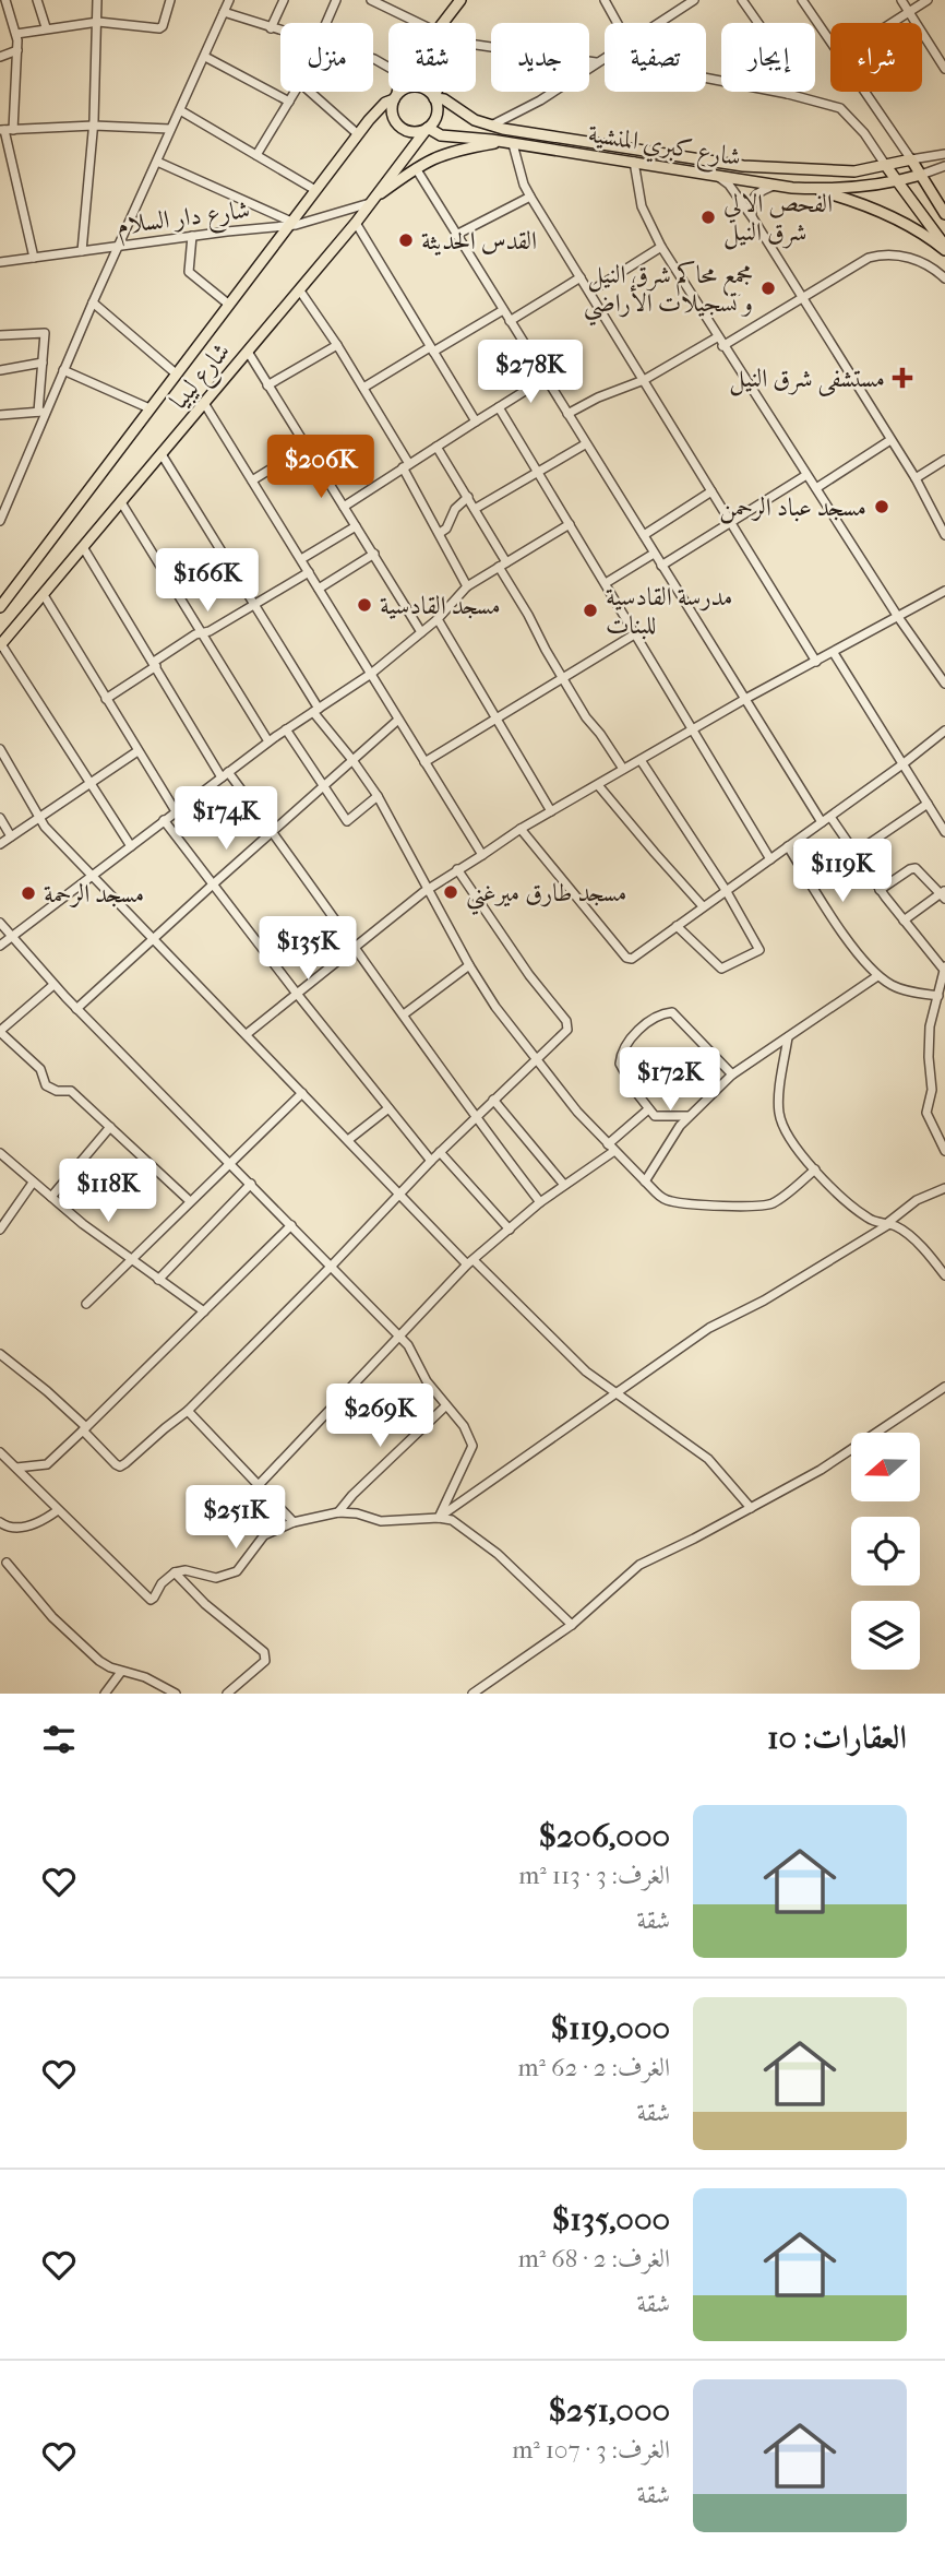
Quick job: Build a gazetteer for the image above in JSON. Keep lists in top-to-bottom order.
{
  "streets": {
    "main road": ["شارع كبري المنشية", "شارع ليبيا"],
    "street": ["شارع دار السلام"]
  },
  "crossings": [
    ["شارع كبري المنشية", "شارع ليبيا"],
    ["شارع دار السلام", "شارع ليبيا"]
  ],
  "places": {
    "other": [
      "الفحص الالي شرق النيل",
      "القدس الحديثة",
      "مجمع محاكم شرق النيل و تسجيلات الأراضي",
      "مسجد عباد الرحمن",
      "مسجد القادسية",
      "مدرسة القادسية للبنات",
      "مسجد طارق ميرغني",
      "مسجد الرحمة"
    ],
    "health": ["مستشفى شرق النيل"]
  },
  "north": "left",
  "page": {
    "chip": [
      "شراء",
      "إيجار",
      "تصفية",
      "جديد",
      "شقة",
      "منزل"
    ],
    "price": [
      "$278K",
      "$206K",
      "$166K",
      "$174K",
      "$119K",
      "$135K",
      "$172K",
      "$118K",
      "$269K",
      "$251K"
    ],
    "heading": "العقارات: 10",
    "list": [
      {
        "name": "$206,000",
        "note": "الغرف: 3 · 113 m² · شقة"
      },
      {
        "name": "$119,000",
        "note": "الغرف: 2 · 62 m² · شقة"
      },
      {
        "name": "$135,000",
        "note": "الغرف: 2 · 68 m² · شقة"
      },
      {
        "name": "$251,000",
        "note": "الغرف: 3 · 107 m² · شقة"
      }
    ]
  }
}
